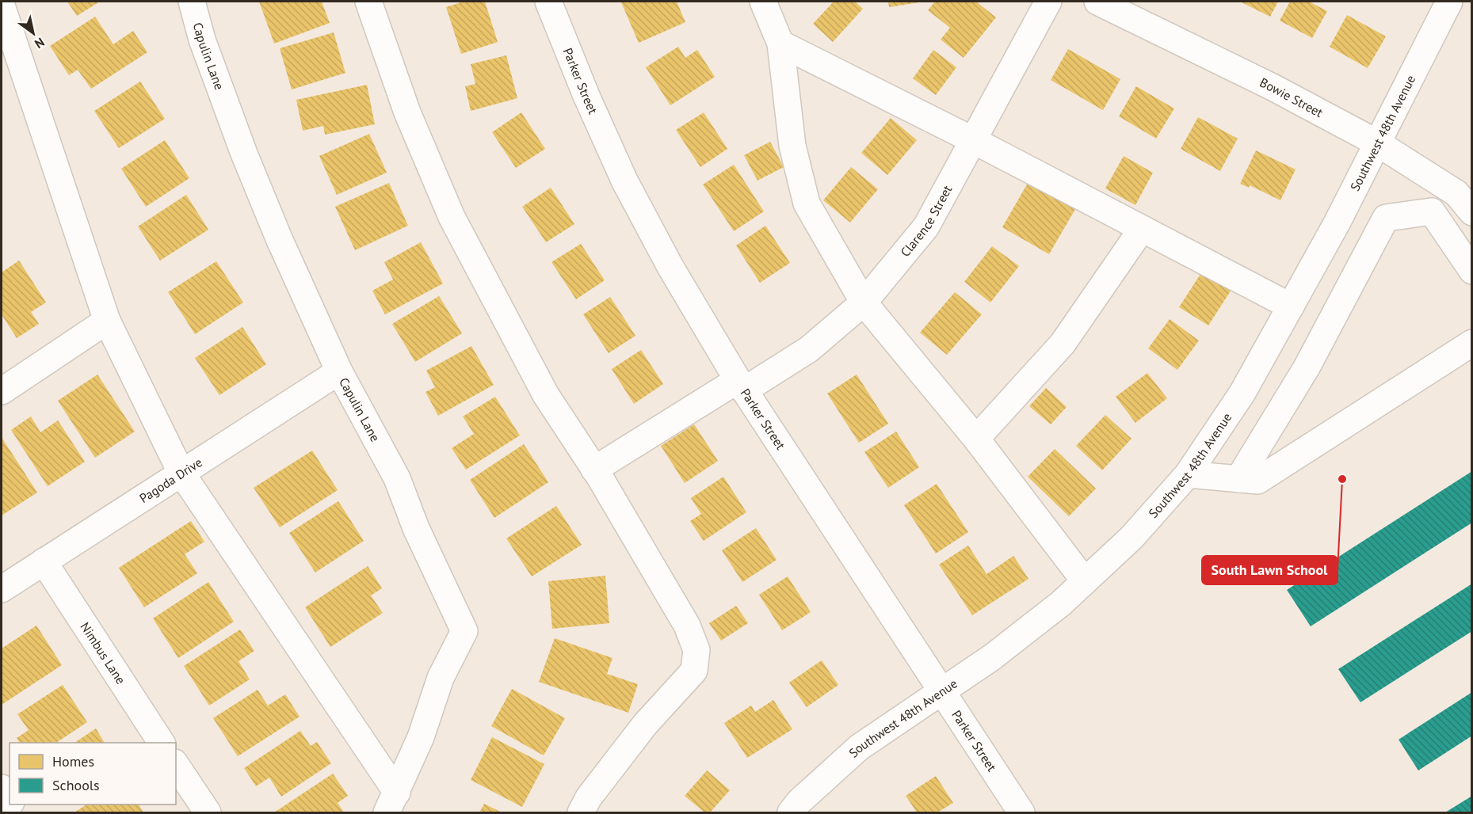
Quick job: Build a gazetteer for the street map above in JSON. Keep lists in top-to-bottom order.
{
  "streets": {
    "street": [
      "Capulin Lane",
      "Parker Street",
      "Bowie Street",
      "Southwest 48th Avenue",
      "Clarence Street",
      "Pagoda Drive",
      "Nimbus Lane"
    ]
  },
  "crossings": [
    ["Capulin Lane", "Pagoda Drive"],
    ["Parker Street", "Southwest 48th Avenue"],
    ["Parker Street", "Clarence Street"],
    ["Bowie Street", "Southwest 48th Avenue"],
    ["Pagoda Drive", "Nimbus Lane"]
  ],
  "places": ["South Lawn School"],
  "legend": ["Homes", "Schools"],
  "north": "bottom right"
}
